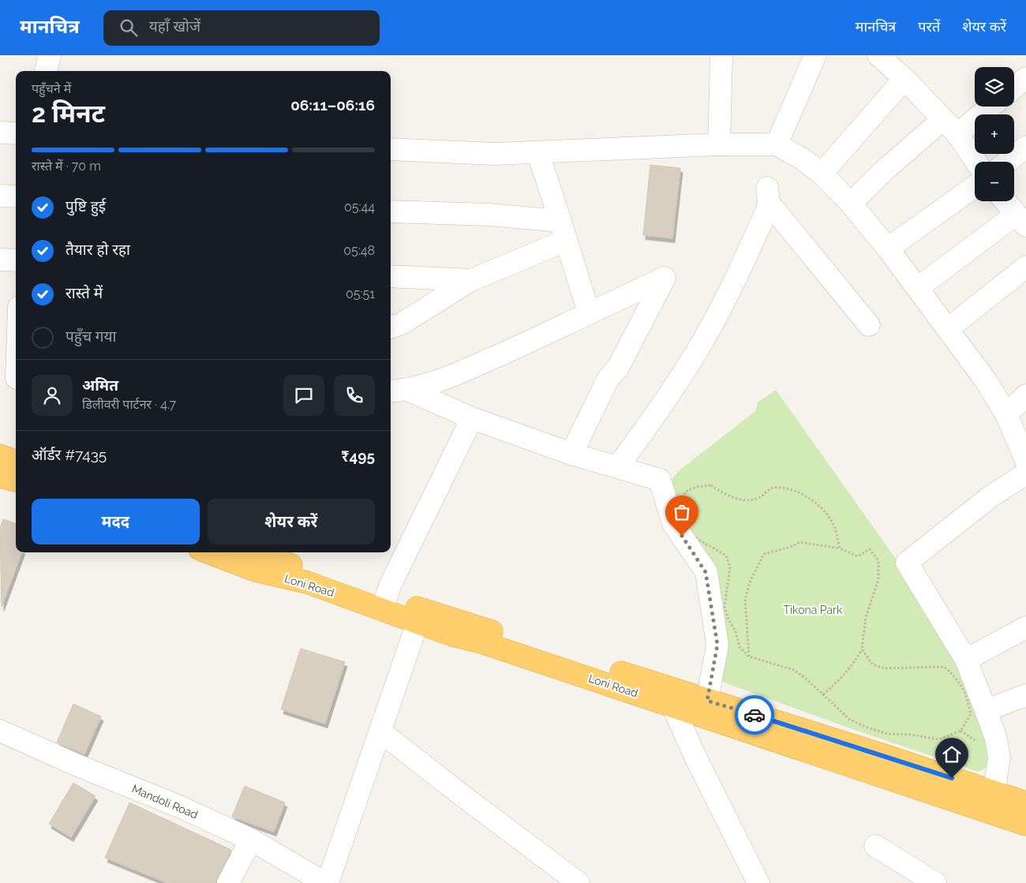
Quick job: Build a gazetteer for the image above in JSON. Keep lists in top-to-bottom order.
{
  "streets": {
    "highway": ["Loni Road"],
    "street": ["Mandoli Road"]
  },
  "parks": ["Tikona Park"],
  "page": {
    "header": "मानचित्र",
    "search": "यहाँ खोजें",
    "nav": ["मानचित्र", "परतें", "शेयर करें"],
    "map_buttons": ["+", "−"],
    "heading": ["2 मिनट", "पहुँचने में", "06:11–06:16"],
    "panel": [
      "अमित",
      "डिलीवरी पार्टनर · 4.7",
      "ऑर्डर #7435",
      "₹495"
    ],
    "bar": "रास्ते में · 70 m",
    "list": [
      ["पुष्टि हुई", "05:44"],
      ["तैयार हो रहा", "05:48"],
      ["रास्ते में", "05:51"],
      "पहुँच गया"
    ],
    "buttons": ["मदद", "शेयर करें"]
  }
}
